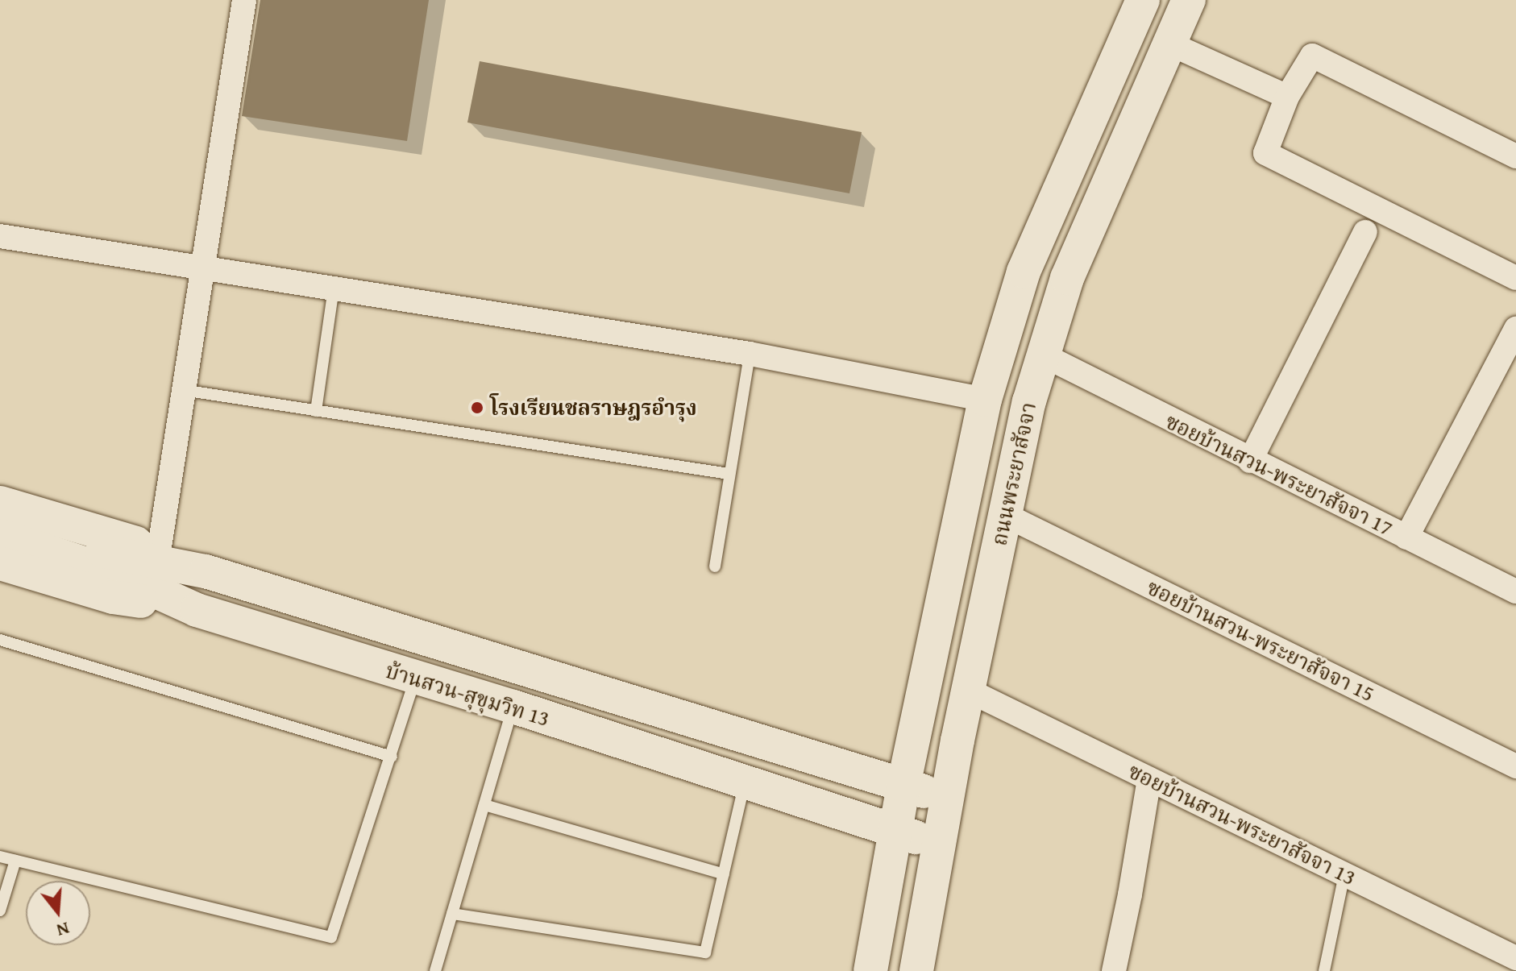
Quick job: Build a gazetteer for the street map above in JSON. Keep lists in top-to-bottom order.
{
  "streets": {
    "main road": ["ถนนพระยาสัจจา", "บ้านสวน-สุขุมวิท 13"],
    "street": ["ซอยบ้านสวน-พระยาสัจจา 17", "ซอยบ้านสวน-พระยาสัจจา 15", "ซอยบ้านสวน-พระยาสัจจา 13"]
  },
  "crossings": [
    ["ถนนพระยาสัจจา", "ซอยบ้านสวน-พระยาสัจจา 17"],
    ["ถนนพระยาสัจจา", "ซอยบ้านสวน-พระยาสัจจา 15"],
    ["ถนนพระยาสัจจา", "บ้านสวน-สุขุมวิท 13"],
    ["ถนนพระยาสัจจา", "ซอยบ้านสวน-พระยาสัจจา 13"]
  ],
  "places": ["โรงเรียนชลราษฎรอำรุง"],
  "north": "bottom"
}
